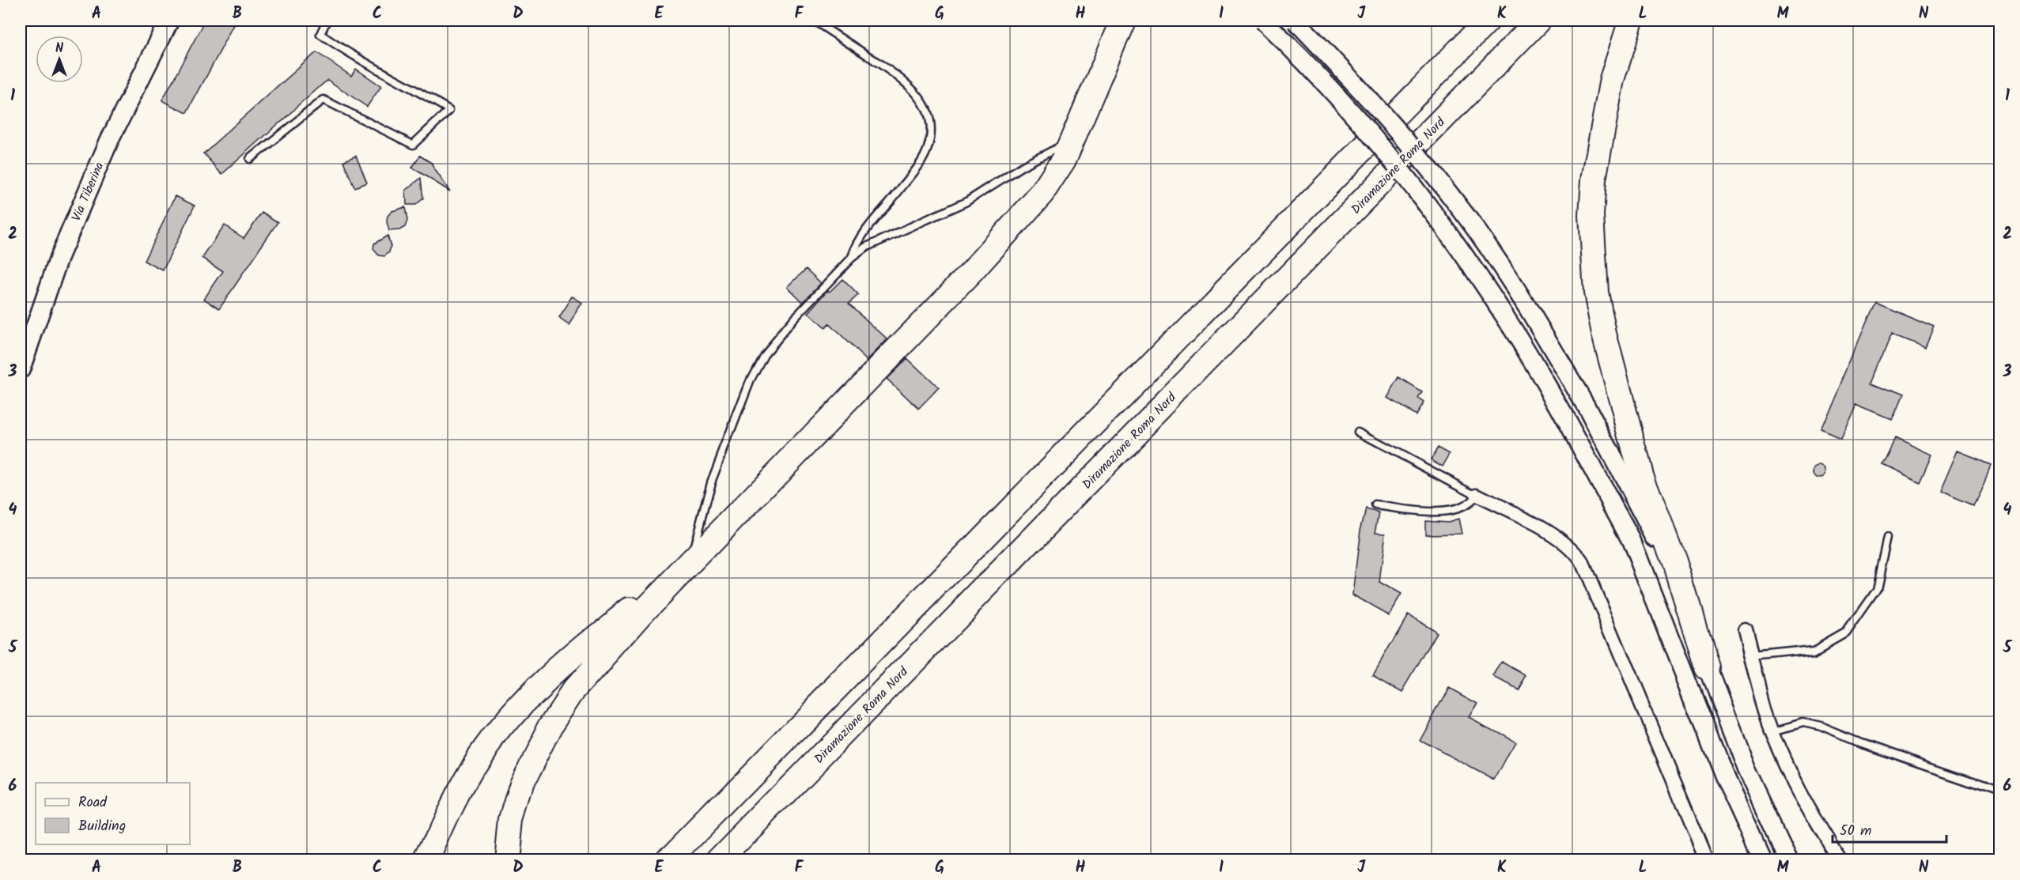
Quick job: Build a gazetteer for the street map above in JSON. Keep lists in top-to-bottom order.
{
  "streets": {
    "highway": ["Diramazione Roma Nord"],
    "main road": ["Via Tiberina"]
  },
  "legend": ["Road", "Building"],
  "scale_bar": "50 m",
  "north": "top",
  "grid": {
    "columns": [
      "A",
      "B",
      "C",
      "D",
      "E",
      "F",
      "G",
      "H",
      "I",
      "J",
      "K",
      "L",
      "M",
      "N"
    ],
    "rows": [
      "1",
      "2",
      "3",
      "4",
      "5",
      "6"
    ]
  }
}
